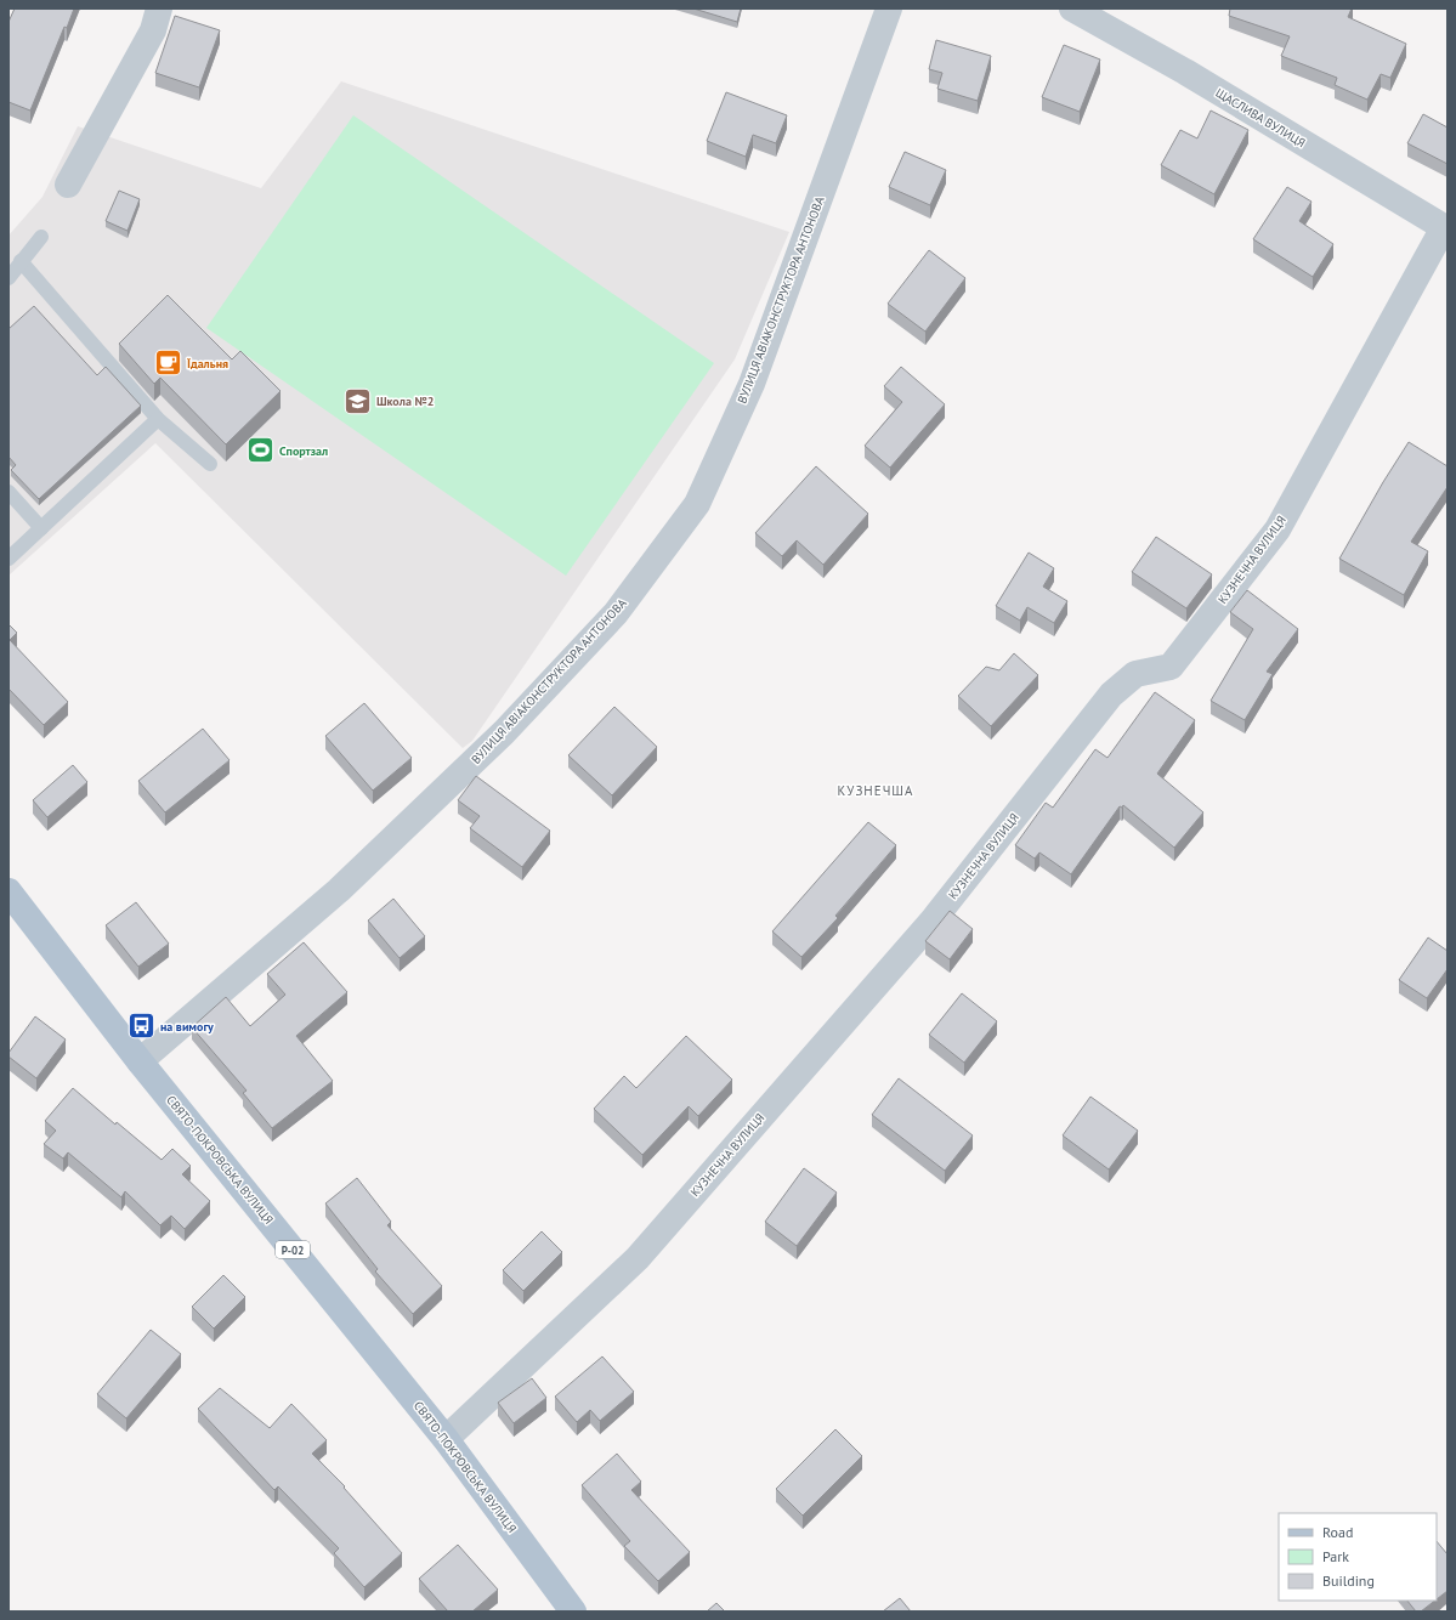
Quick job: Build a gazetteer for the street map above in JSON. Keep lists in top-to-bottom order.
{
  "streets": {
    "main road": ["СВЯТО-ПОКРОВСЬКА ВУЛИЦЯ", "Р-02"],
    "street": ["ЩАСЛИВА ВУЛИЦЯ", "ВУЛИЦЯ АВІАКОНСТРУКТОРА АНТОНОВА", "КУЗНЕЧНА ВУЛИЦЯ"]
  },
  "crossings": [
    ["ЩАСЛИВА ВУЛИЦЯ", "КУЗНЕЧНА ВУЛИЦЯ"],
    ["ВУЛИЦЯ АВІАКОНСТРУКТОРА АНТОНОВА", "СВЯТО-ПОКРОВСЬКА ВУЛИЦЯ"],
    ["КУЗНЕЧНА ВУЛИЦЯ", "СВЯТО-ПОКРОВСЬКА ВУЛИЦЯ"]
  ],
  "districts": ["КУЗНЕЧША"],
  "places": {
    "cafe": ["Їдальня"],
    "school or university": ["Школа №2"],
    "sports": ["Спортзал"],
    "bus stop": ["на вимогу"]
  },
  "legend": ["Road", "Park", "Building"]
}
